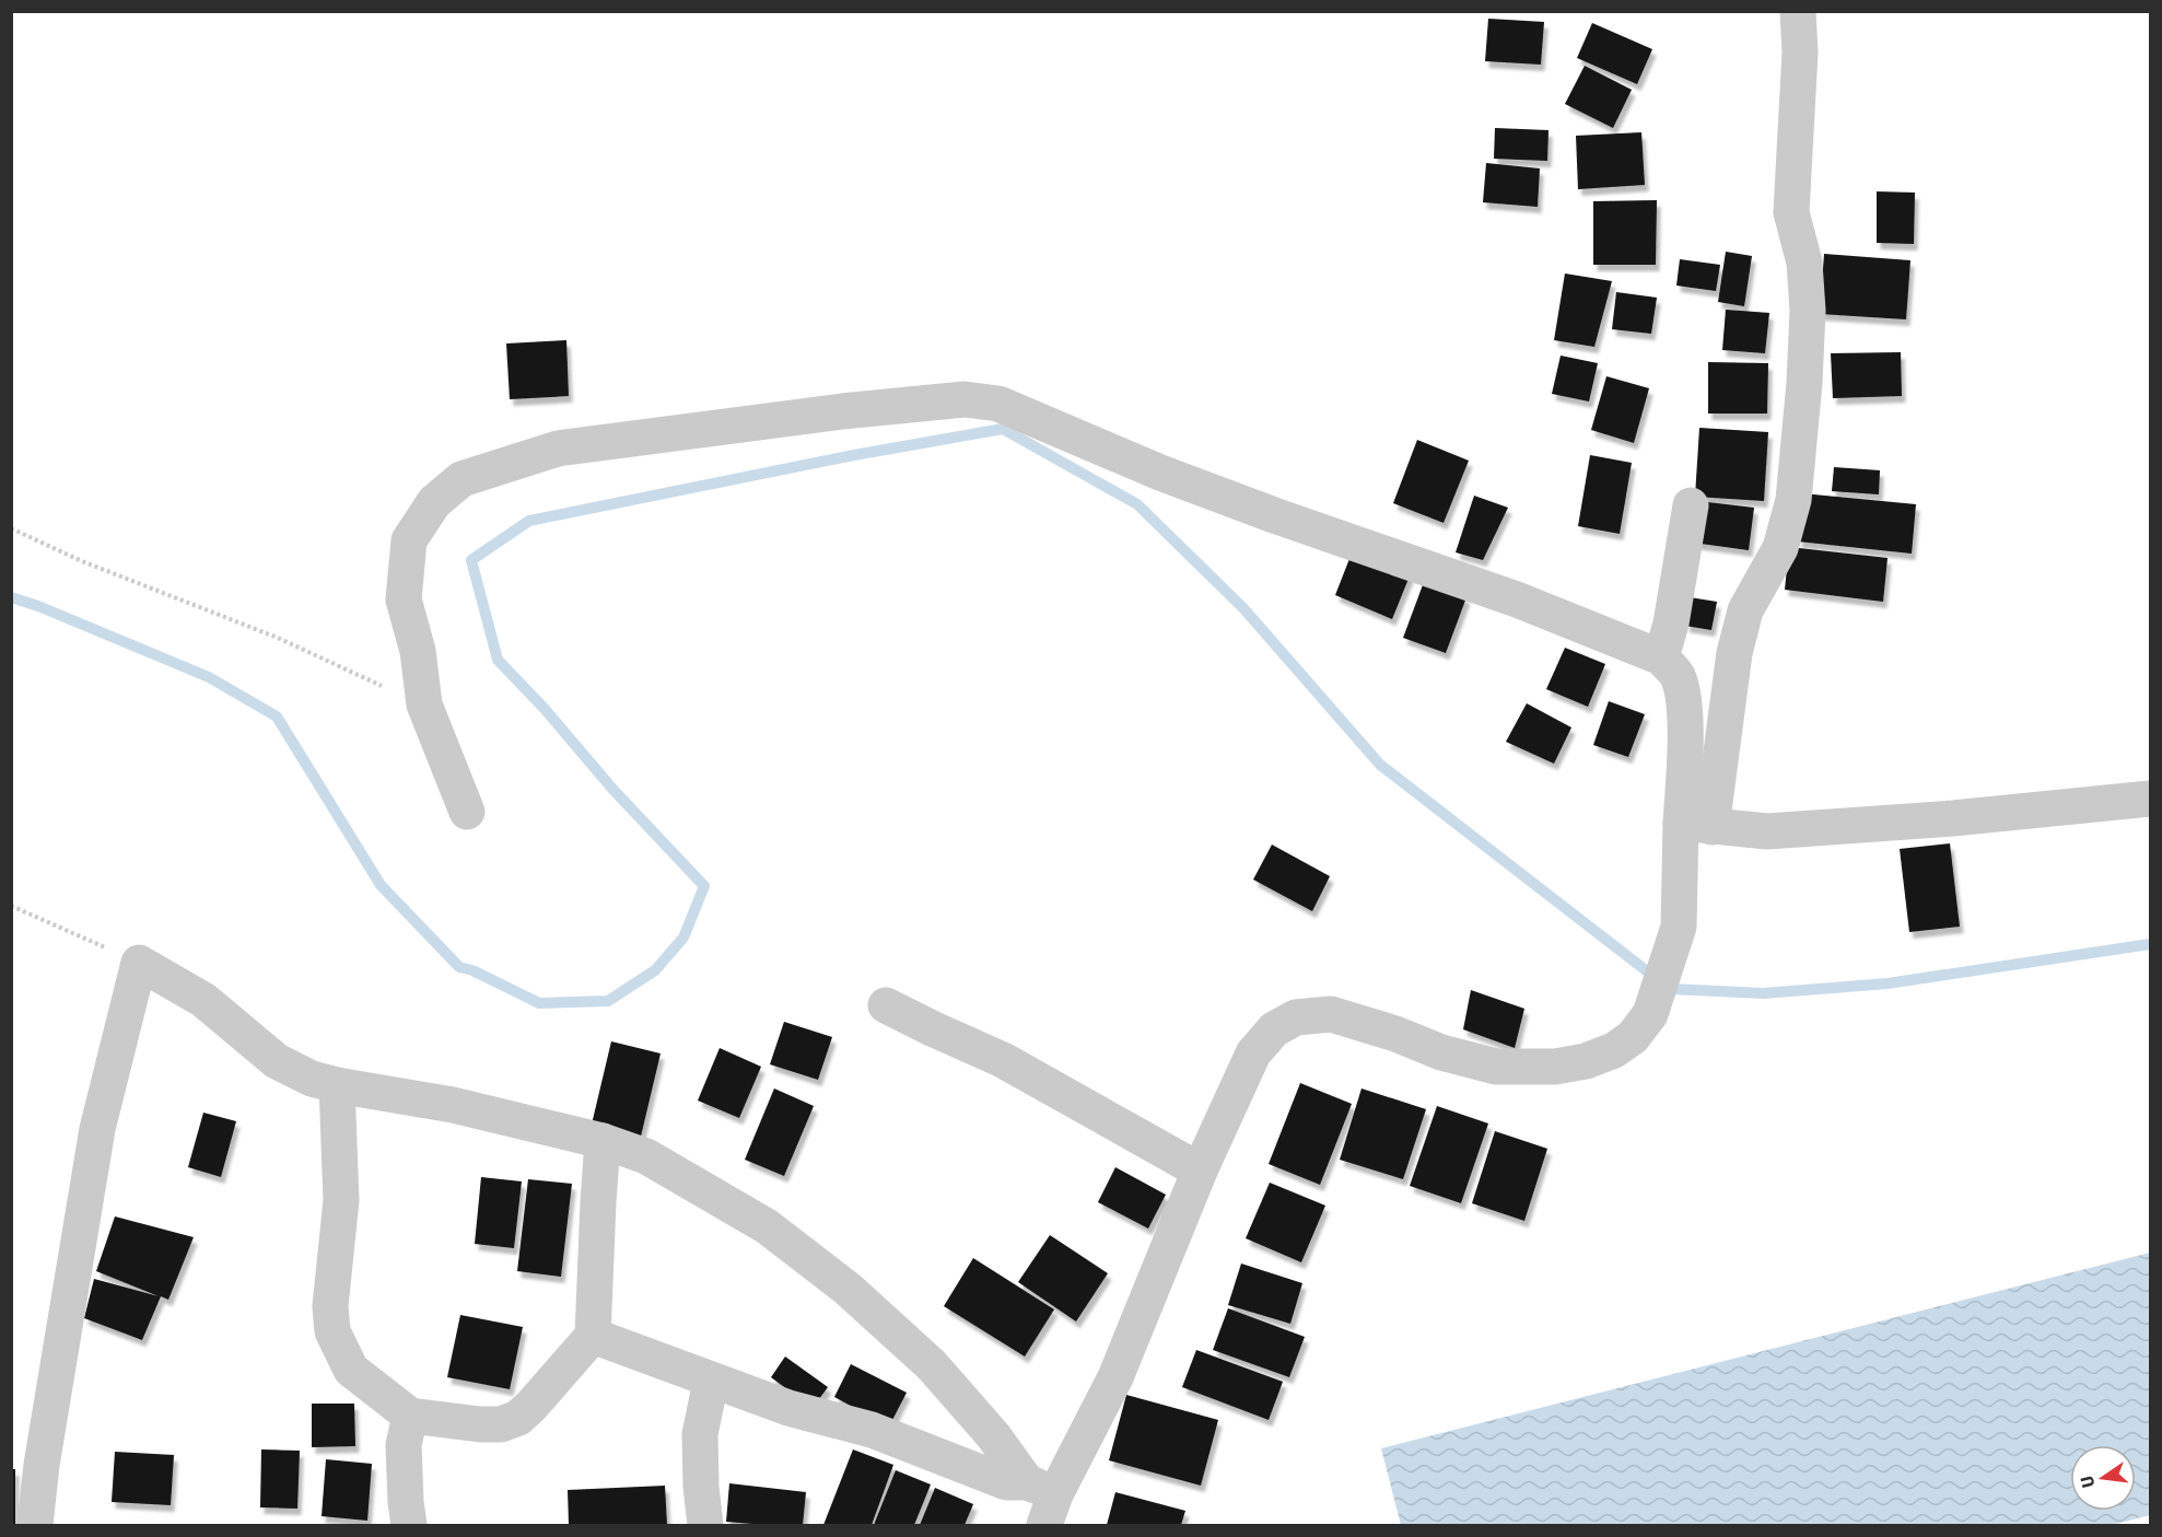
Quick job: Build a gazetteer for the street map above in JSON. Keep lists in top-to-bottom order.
{
  "north": "left"
}
